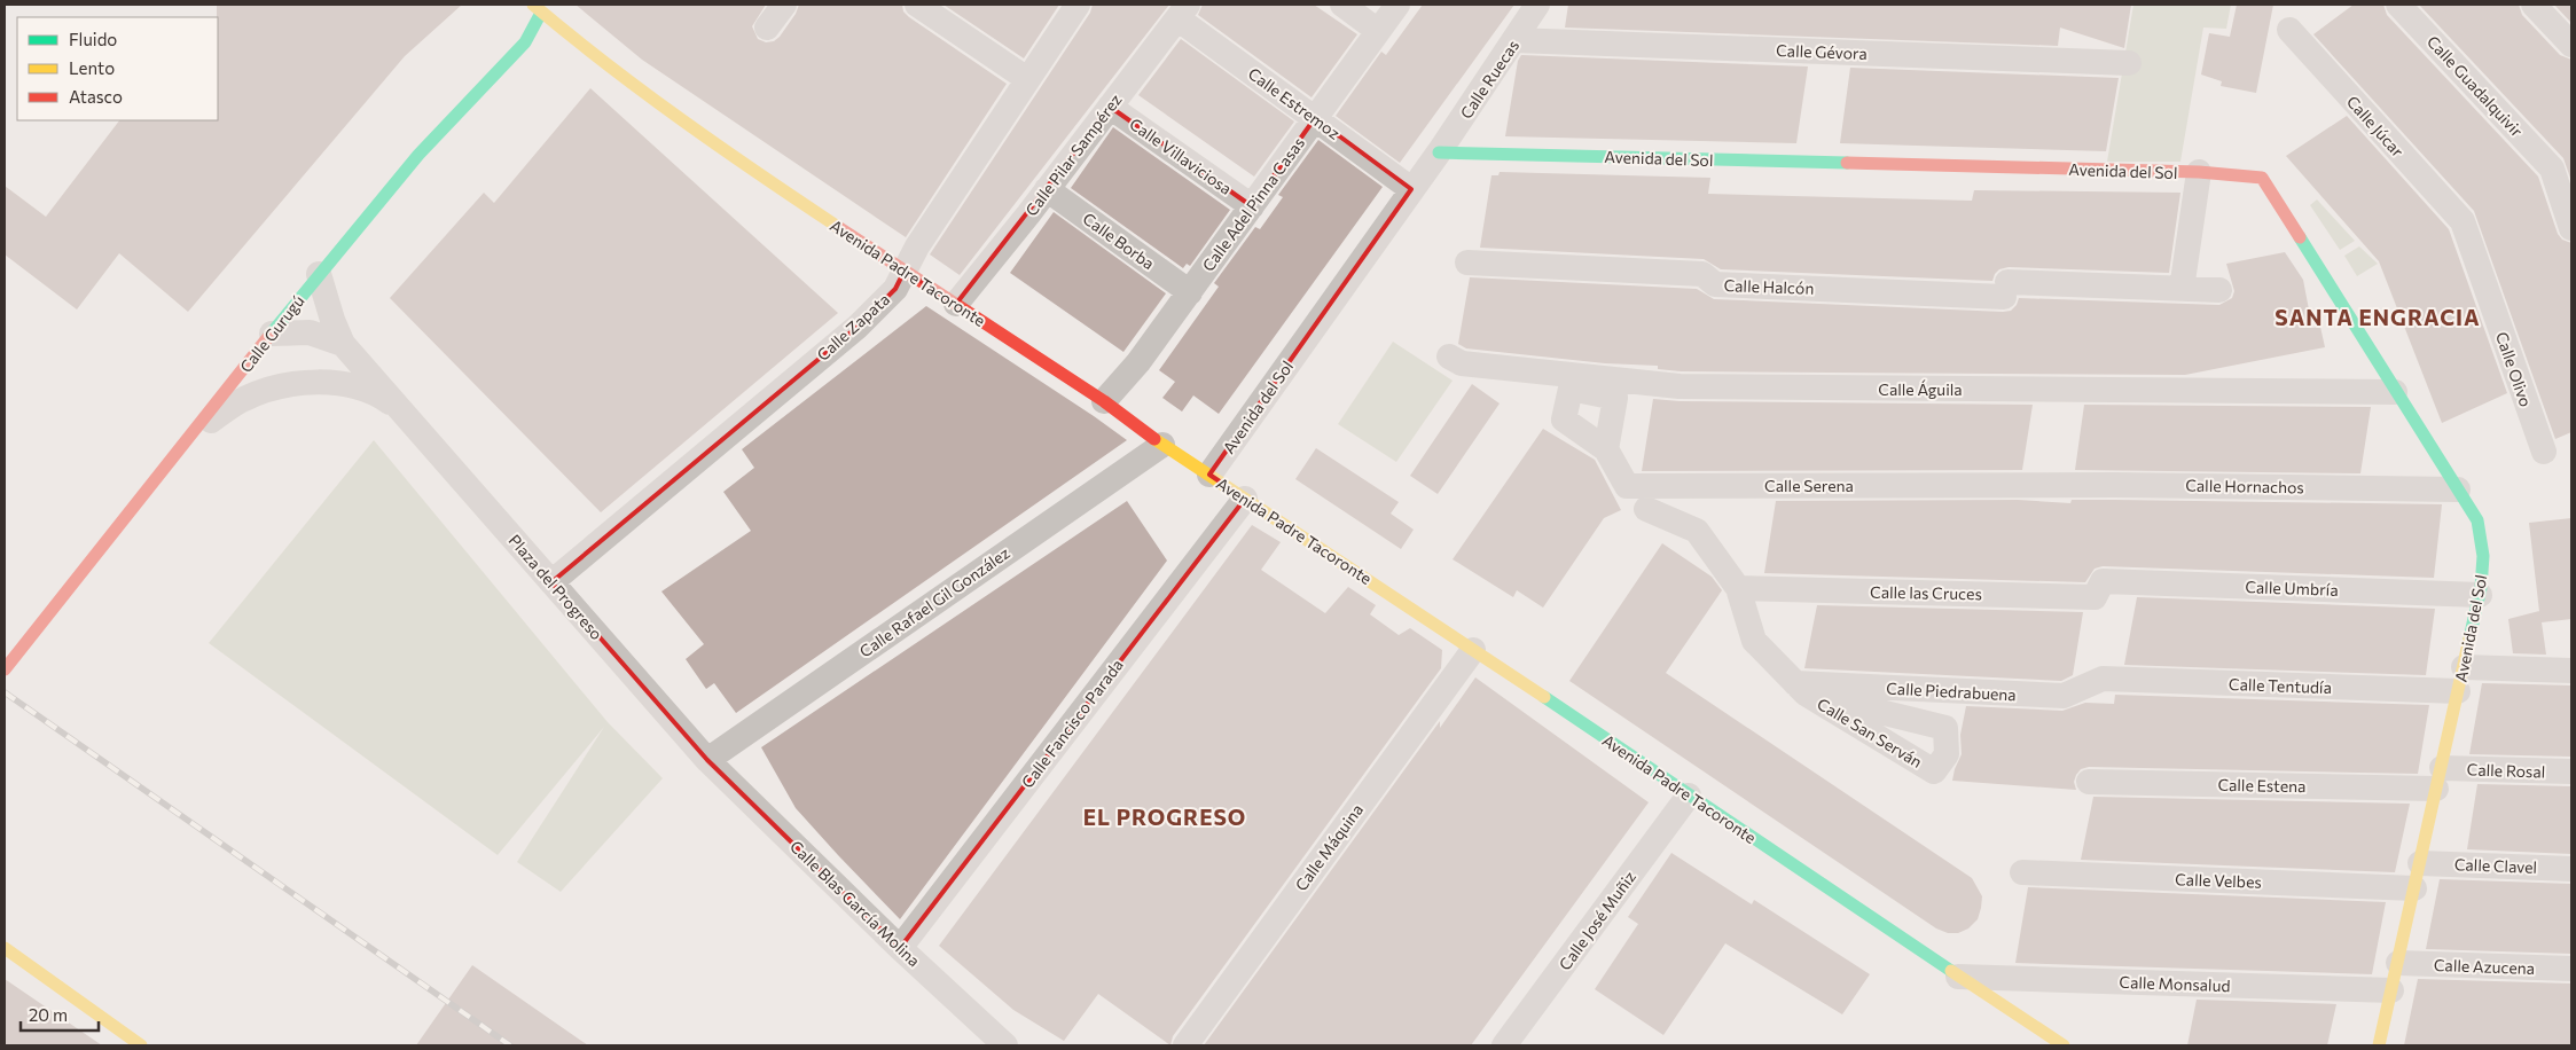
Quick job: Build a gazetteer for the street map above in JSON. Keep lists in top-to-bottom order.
{
  "streets": {
    "main road": ["Avenida del Sol", "Avenida Padre Tacoronte", "Calle Gurugú"],
    "street": [
      "Calle Gévora",
      "Calle Ruecas",
      "Calle Guadalquivir",
      "Calle Estremoz",
      "Calle Júcar",
      "Calle Pilar Sampérez",
      "Calle Villaviciosa",
      "Calle Adel Pinna Casas",
      "Calle Borba",
      "Calle Halcón",
      "Calle Zapata",
      "Calle Olivo",
      "Calle Águila",
      "Calle Serena",
      "Calle Hornachos",
      "Plaza del Progreso",
      "Calle Umbría",
      "Calle las Cruces",
      "Calle Rafael Gil González",
      "Calle Tentudía",
      "Calle Piedrabuena",
      "Calle Fancisco Parada",
      "Calle San Serván",
      "Calle Rosal",
      "Calle Estena",
      "Calle Máquina",
      "Calle Clavel",
      "Calle Velbes",
      "Calle Blas García Molina",
      "Calle José Muñiz",
      "Calle Azucena",
      "Calle Monsalud"
    ]
  },
  "crossings": [
    ["Calle Gévora", "Calle Ruecas"],
    ["Calle Ruecas", "Avenida del Sol"],
    ["Calle Estremoz", "Calle Pilar Sampérez"],
    ["Calle Estremoz", "Avenida del Sol"],
    ["Calle Estremoz", "Calle Adel Pinna Casas"],
    ["Calle Júcar", "Calle Olivo"],
    ["Calle Pilar Sampérez", "Calle Villaviciosa"],
    ["Calle Pilar Sampérez", "Calle Borba"],
    ["Calle Pilar Sampérez", "Avenida Padre Tacoronte"],
    ["Calle Villaviciosa", "Calle Adel Pinna Casas"],
    ["Avenida del Sol", "Avenida Padre Tacoronte"],
    ["Avenida del Sol", "Calle Águila"],
    ["Avenida del Sol", "Calle Hornachos"],
    ["Avenida del Sol", "Calle Umbría"],
    ["Avenida del Sol", "Calle Tentudía"],
    ["Avenida del Sol", "Calle Rosal"],
    ["Avenida del Sol", "Calle Estena"],
    ["Avenida del Sol", "Calle Clavel"],
    ["Avenida del Sol", "Calle Velbes"],
    ["Avenida del Sol", "Calle Azucena"],
    ["Avenida del Sol", "Calle Monsalud"],
    ["Calle Adel Pinna Casas", "Calle Borba"],
    ["Calle Adel Pinna Casas", "Avenida Padre Tacoronte"],
    ["Avenida Padre Tacoronte", "Calle Zapata"],
    ["Avenida Padre Tacoronte", "Calle Gurugú"],
    ["Avenida Padre Tacoronte", "Calle Rafael Gil González"],
    ["Avenida Padre Tacoronte", "Calle Fancisco Parada"],
    ["Avenida Padre Tacoronte", "Calle Máquina"],
    ["Avenida Padre Tacoronte", "Calle José Muñiz"],
    ["Avenida Padre Tacoronte", "Calle Monsalud"],
    ["Calle Zapata", "Plaza del Progreso"],
    ["Calle Gurugú", "Plaza del Progreso"],
    ["Calle Serena", "Calle Hornachos"],
    ["Plaza del Progreso", "Calle Rafael Gil González"],
    ["Plaza del Progreso", "Calle Blas García Molina"],
    ["Calle Umbría", "Calle las Cruces"],
    ["Calle Rafael Gil González", "Calle Blas García Molina"],
    ["Calle Tentudía", "Calle Piedrabuena"],
    ["Calle Piedrabuena", "Calle San Serván"],
    ["Calle Fancisco Parada", "Calle Blas García Molina"],
    ["Calle Rosal", "Calle Estena"]
  ],
  "districts": ["SANTA ENGRACIA", "EL PROGRESO"],
  "legend": ["Fluido", "Lento", "Atasco"],
  "scale_bar": "20 m"
}
